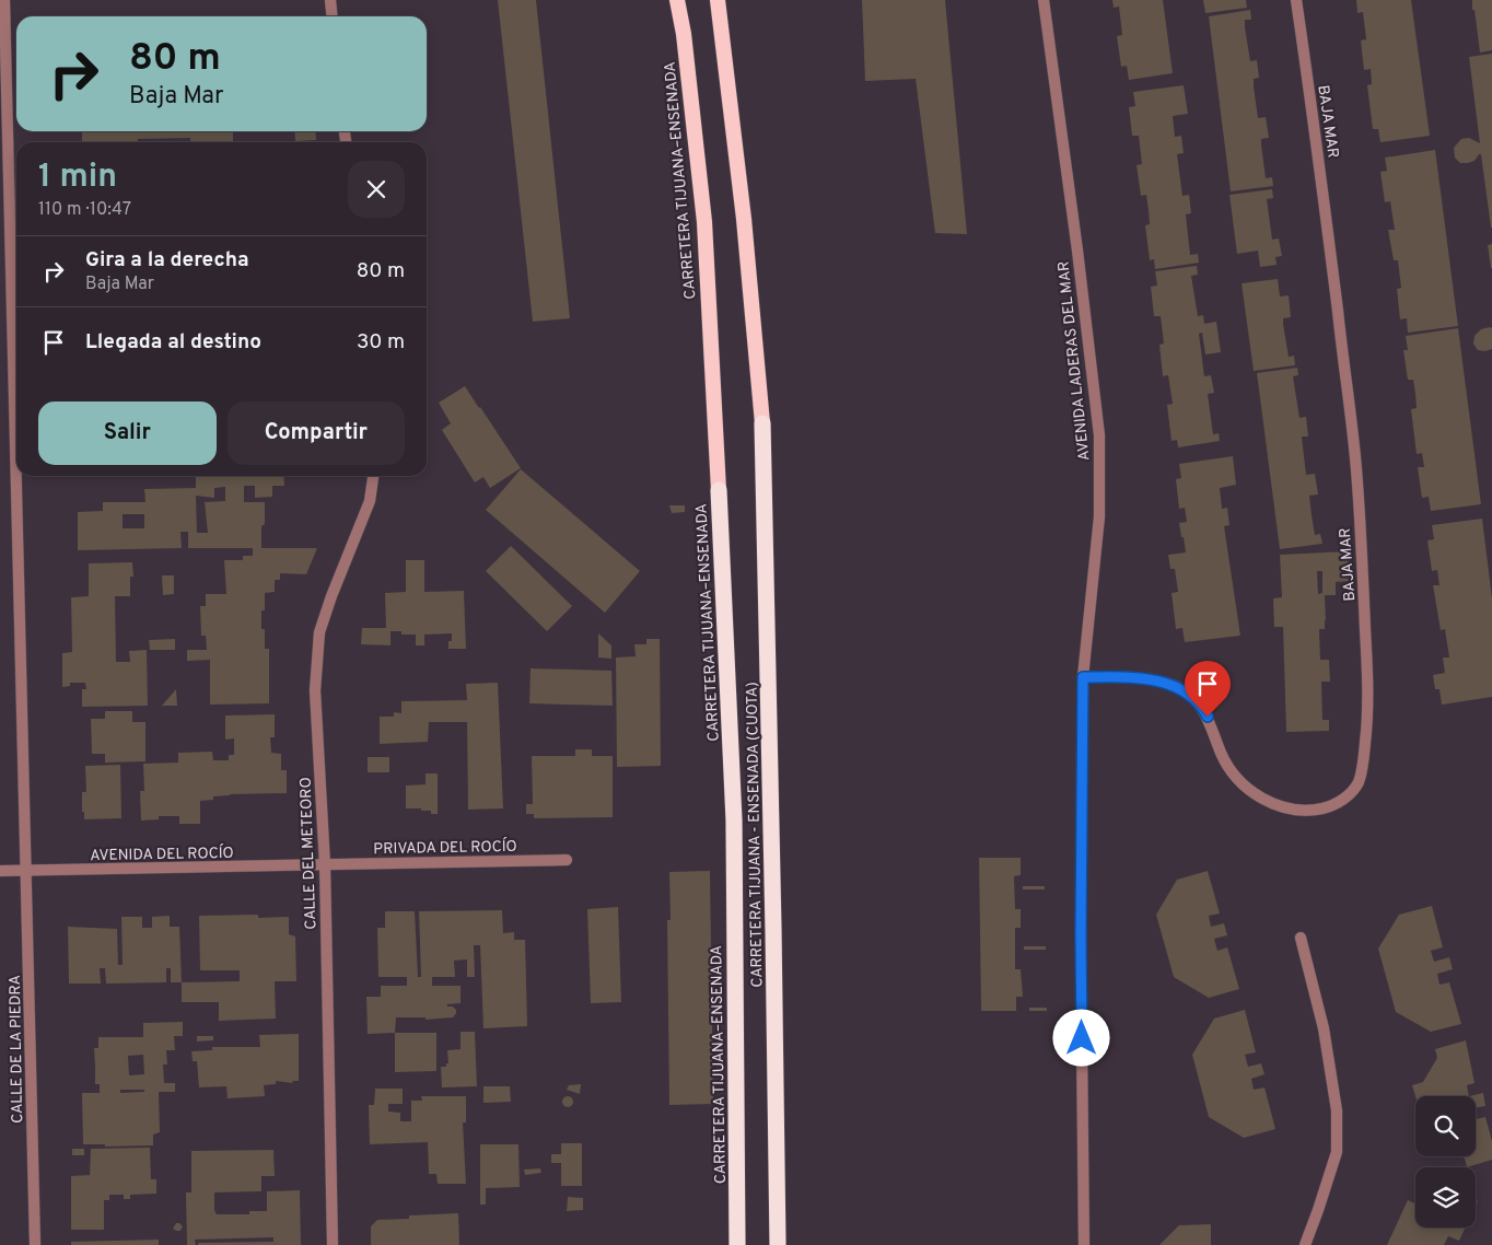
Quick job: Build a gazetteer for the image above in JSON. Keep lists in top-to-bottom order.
{
  "streets": {
    "highway": ["CARRETERA TIJUANA–ENSENADA", "CARRETERA TIJUANA - ENSENADA (CUOTA)"],
    "street": [
      "BAJA MAR",
      "AVENIDA LADERAS DEL MAR",
      "PRIVADA DEL ROCÍO",
      "AVENIDA DEL ROCÍO",
      "CALLE DEL METEORO",
      "CALLE DE LA PIEDRA"
    ]
  },
  "crossings": [
    ["BAJA MAR", "AVENIDA LADERAS DEL MAR"],
    ["PRIVADA DEL ROCÍO", "AVENIDA DEL ROCÍO"],
    ["PRIVADA DEL ROCÍO", "CALLE DEL METEORO"],
    ["AVENIDA DEL ROCÍO", "CALLE DEL METEORO"],
    ["AVENIDA DEL ROCÍO", "CALLE DE LA PIEDRA"]
  ],
  "page": {
    "turn": ["80 m", "Baja Mar"],
    "heading": ["1 min", "110 m · 10:47"],
    "list": [
      {
        "name": "Gira a la derecha",
        "note": "Baja Mar",
        "value": "80 m"
      },
      {
        "name": "Llegada al destino",
        "value": "30 m"
      }
    ],
    "buttons": ["Salir", "Compartir"]
  }
}
